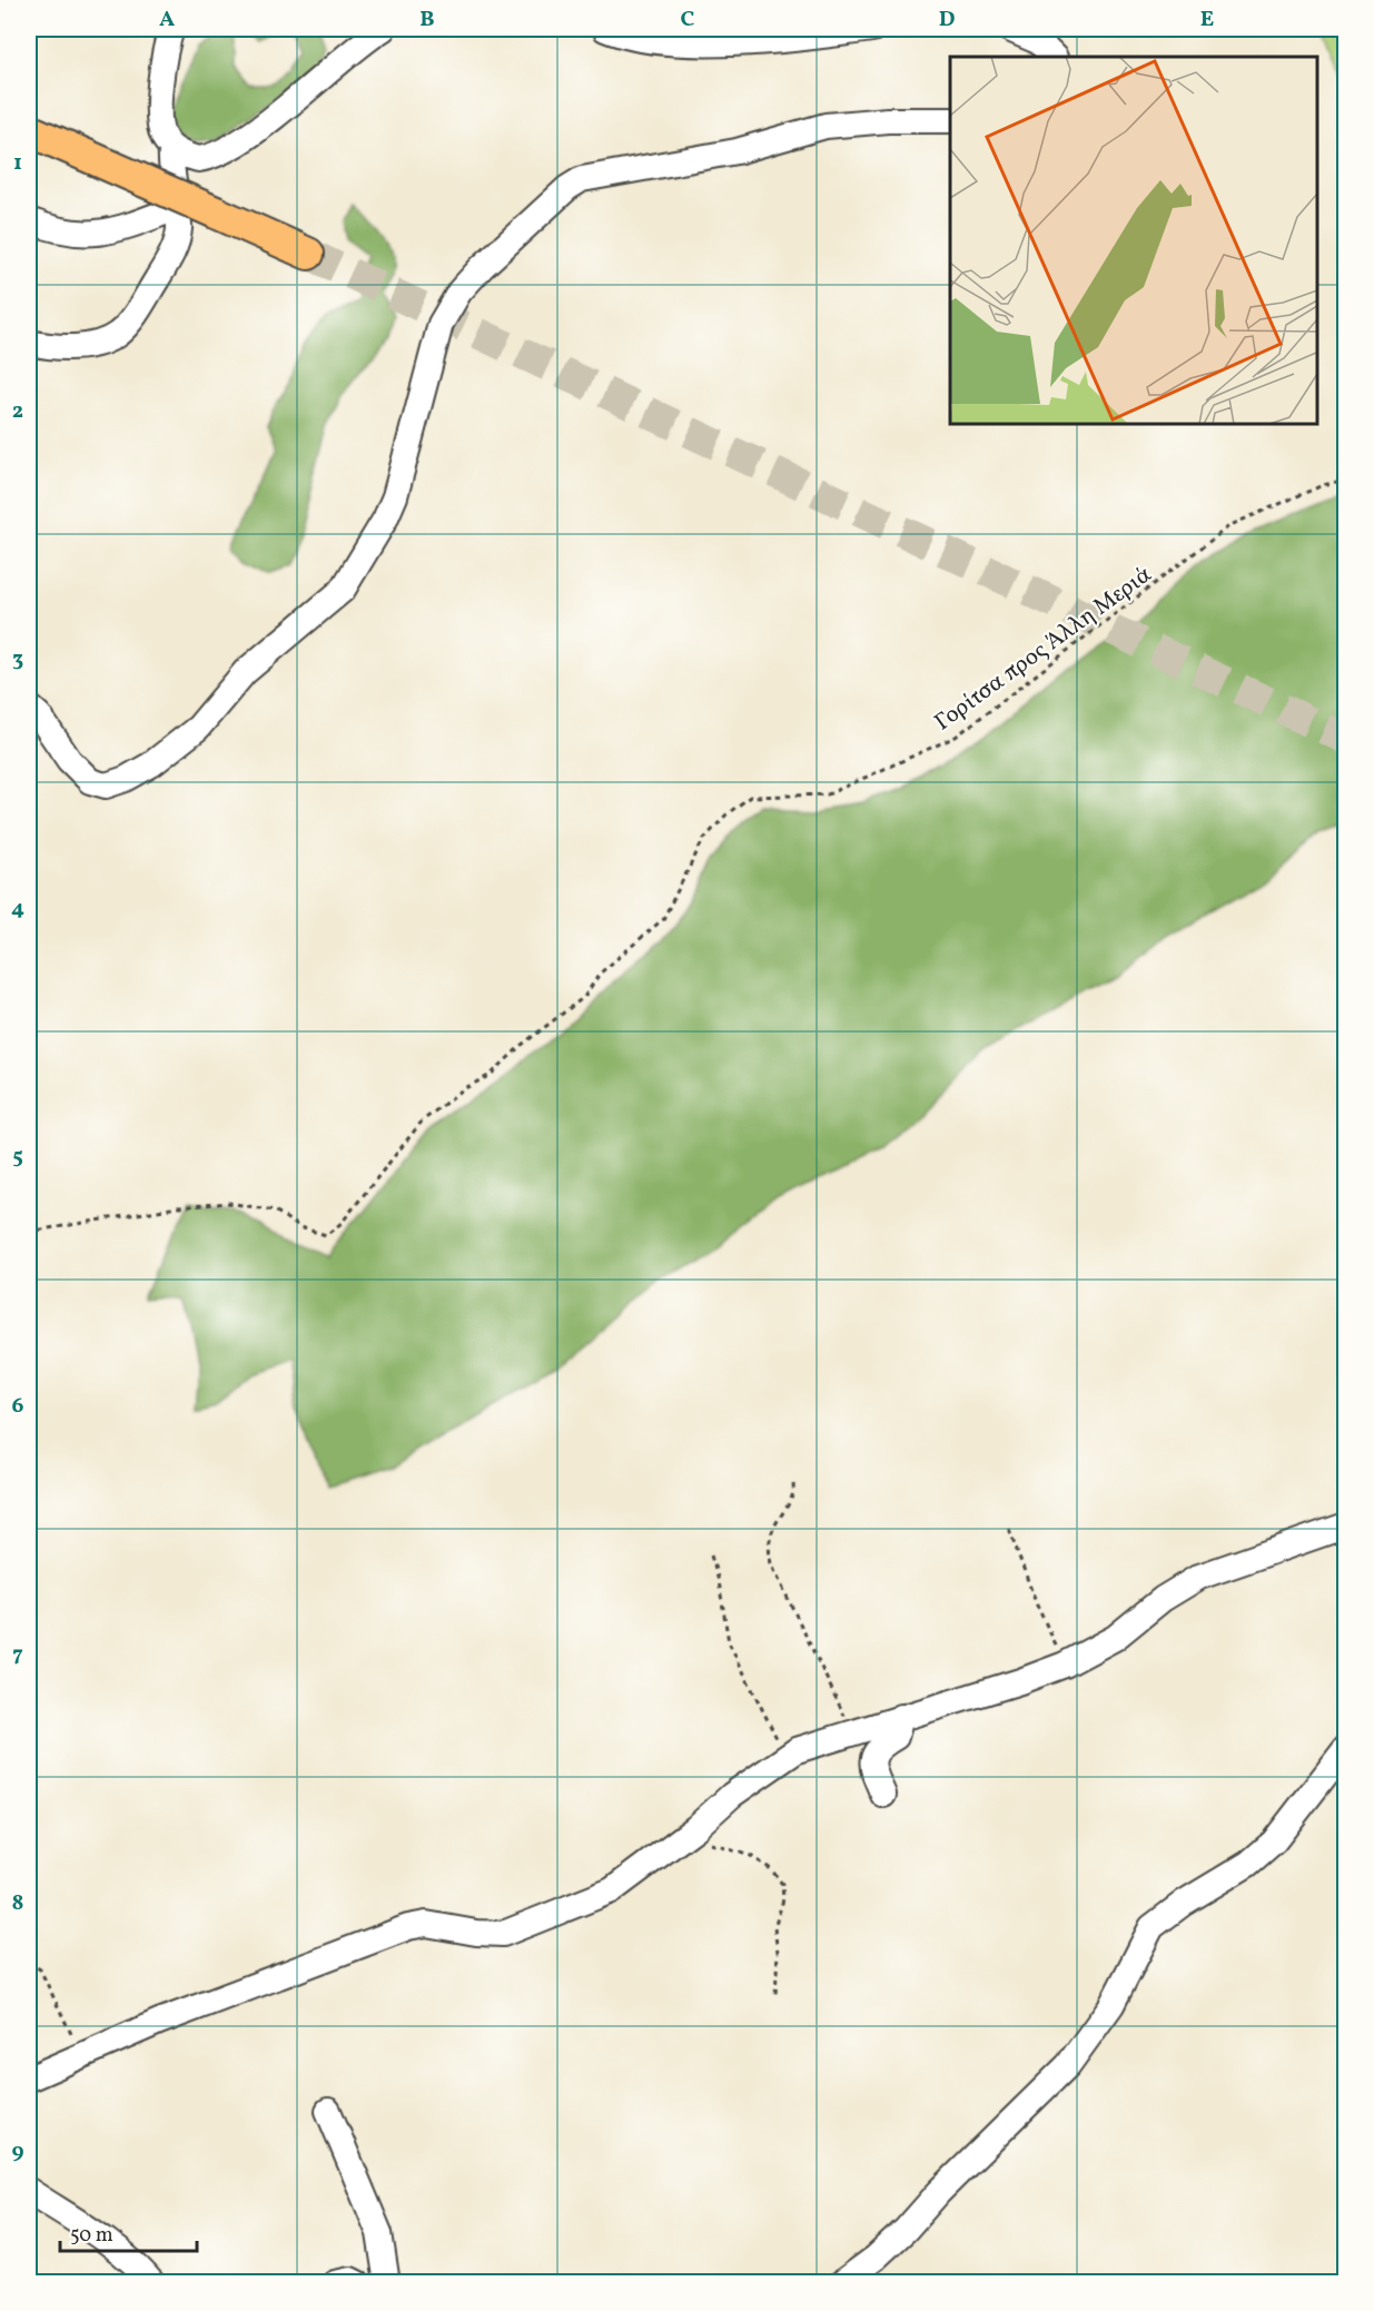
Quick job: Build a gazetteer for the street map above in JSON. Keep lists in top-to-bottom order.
{
  "streets": {
    "path": ["Γορίτσα προς Άλλη Μεριά"]
  },
  "scale_bar": "50 m",
  "grid": {
    "columns": [
      "A",
      "B",
      "C",
      "D",
      "E"
    ],
    "rows": [
      "1",
      "2",
      "3",
      "4",
      "5",
      "6",
      "7",
      "8",
      "9"
    ]
  }
}
